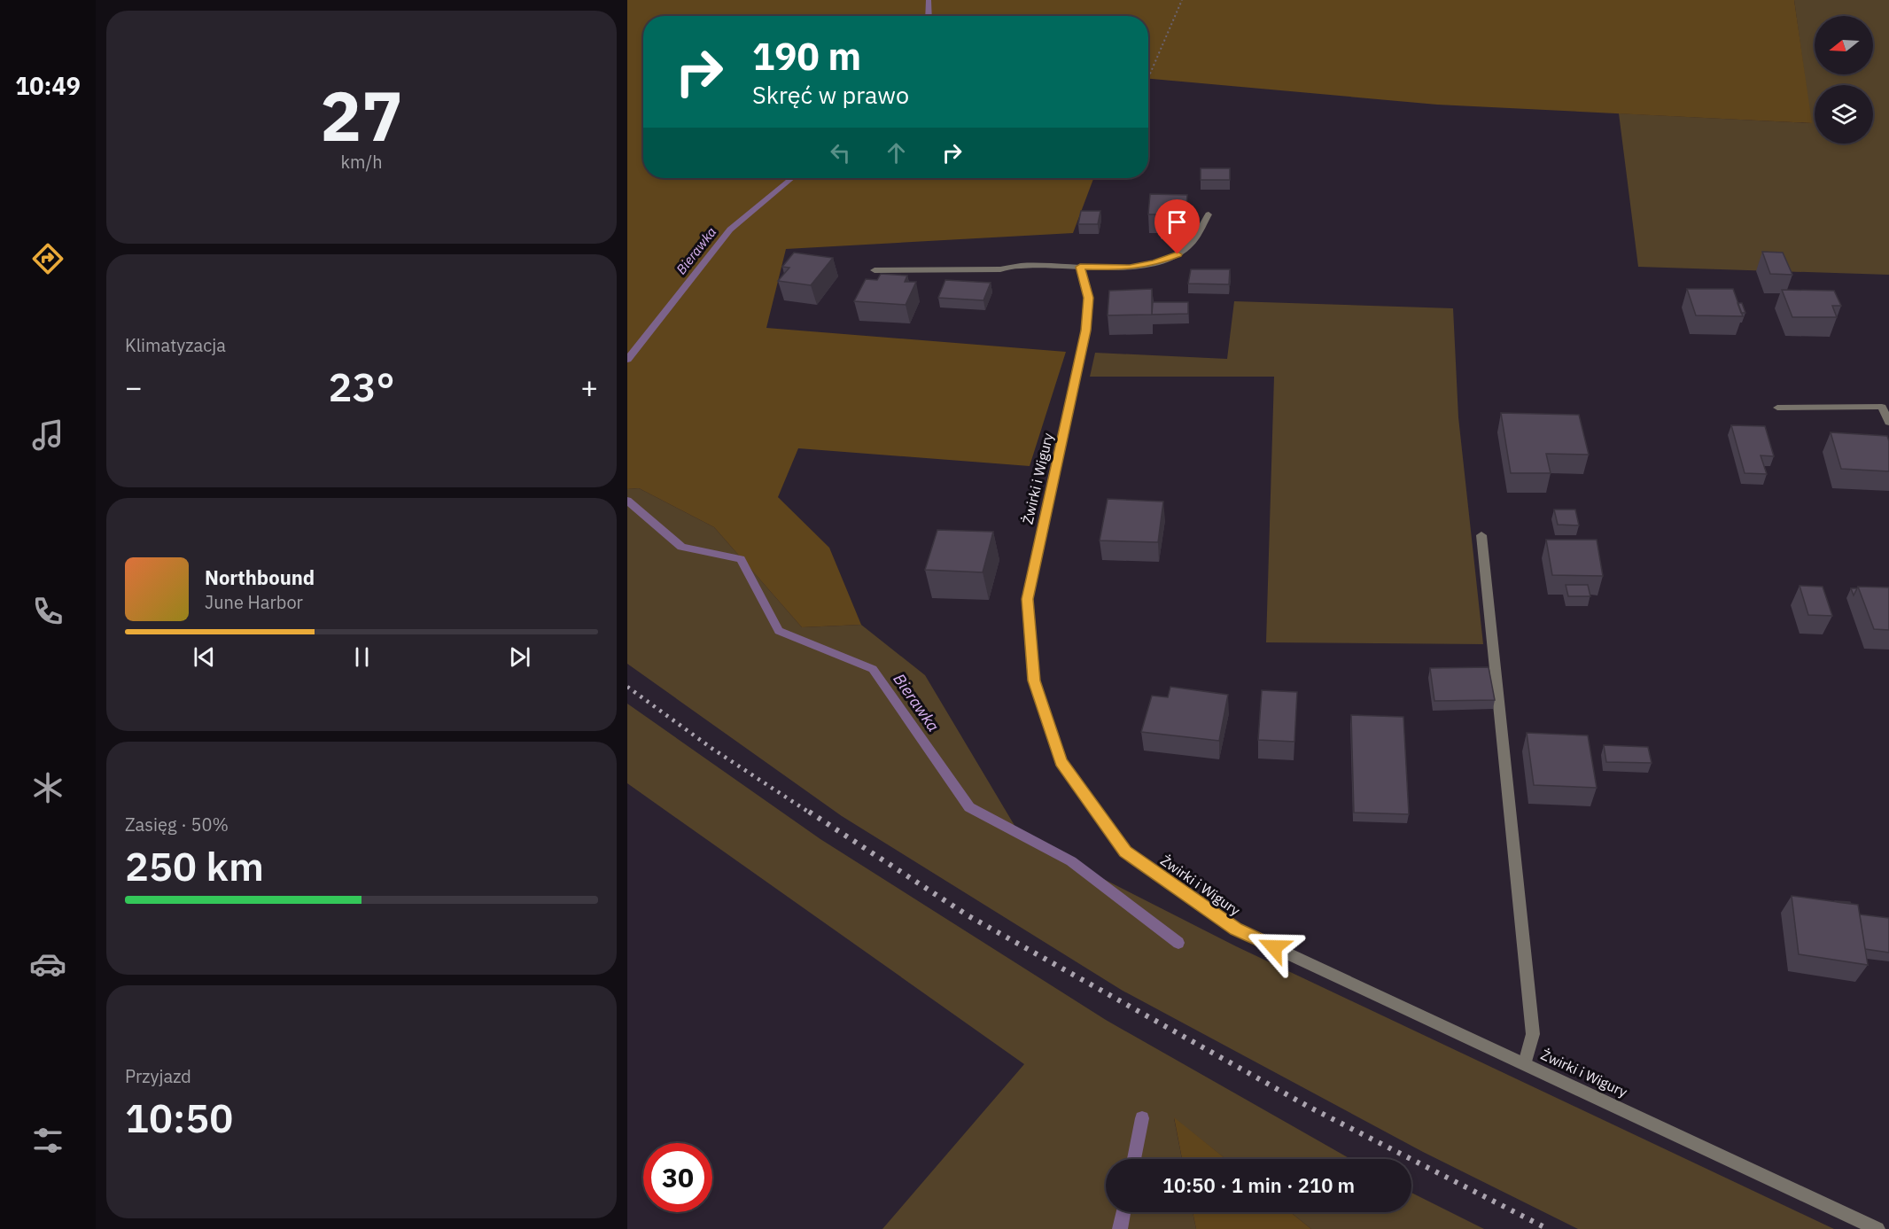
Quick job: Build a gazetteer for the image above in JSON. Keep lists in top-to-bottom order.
{
  "streets": {
    "street": ["Żwirki i Wigury"]
  },
  "water": ["Bierawka"],
  "north": "left",
  "page": {
    "tabs": "10:49",
    "tile": [
      ["27", "km/h"],
      "Klimatyzacja",
      ["Zasięg · 50%", "250 km"],
      ["Przyjazd", "10:50"]
    ],
    "turn": ["190 m", "Skręć w prawo"],
    "heat": ["−", "23°", "+"],
    "song": ["Northbound", "June Harbor"],
    "limit": "30",
    "trip": "10:50 · 1 min · 210 m"
  }
}
